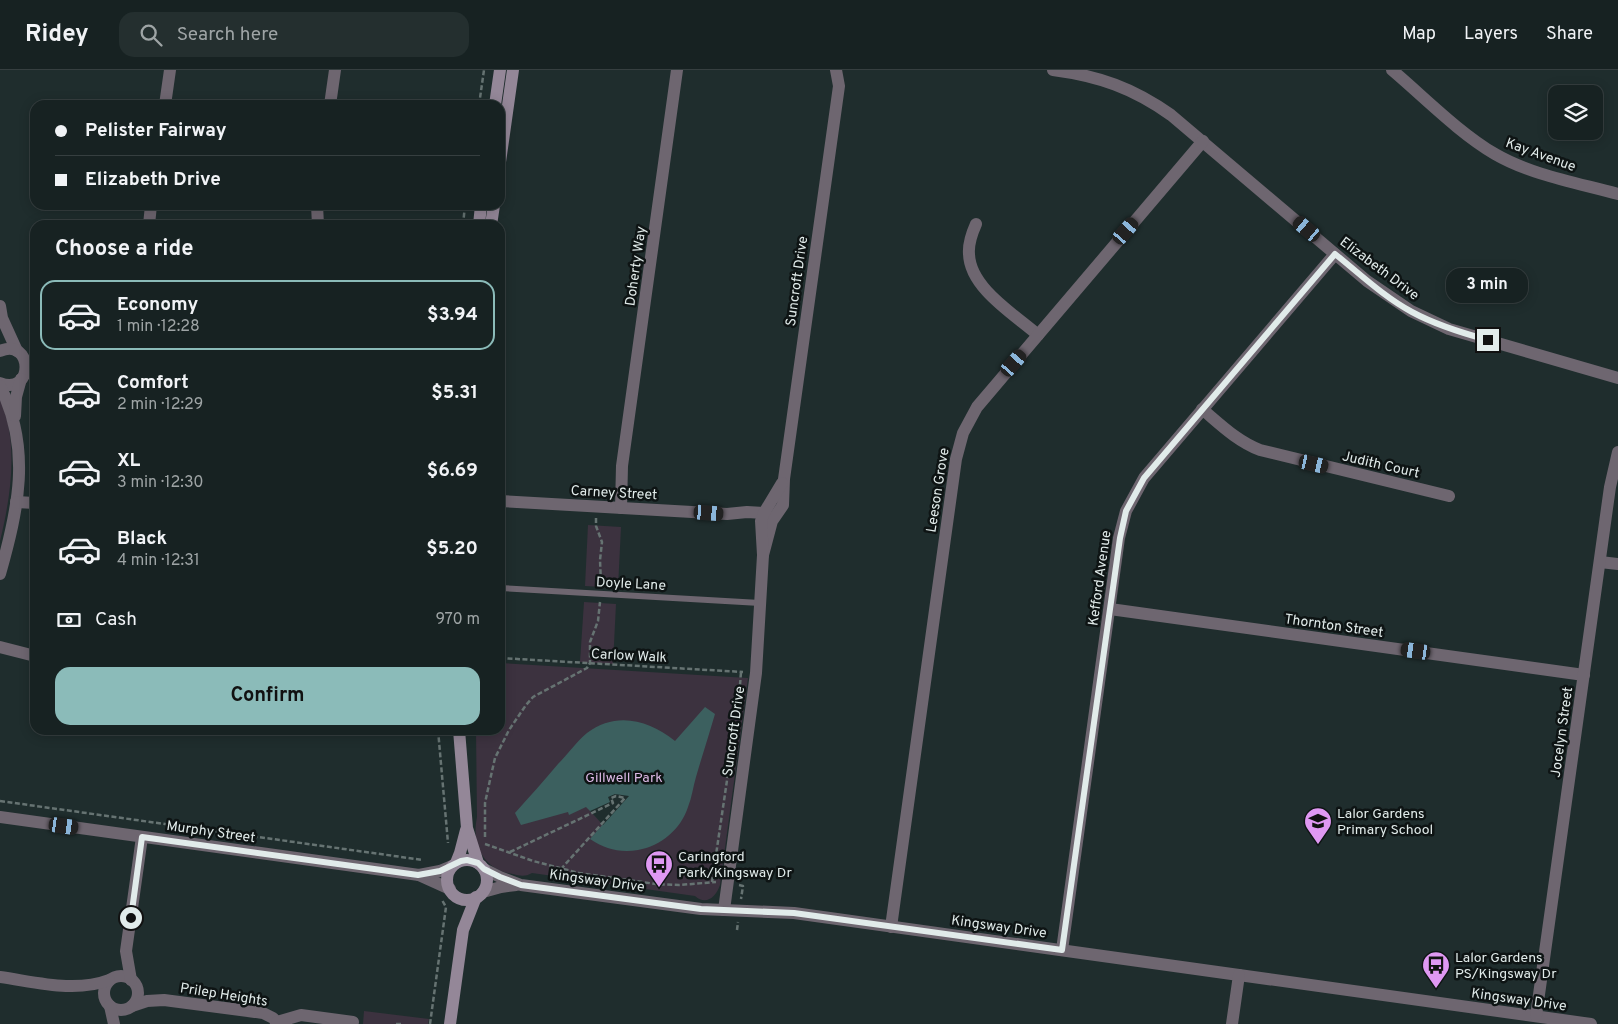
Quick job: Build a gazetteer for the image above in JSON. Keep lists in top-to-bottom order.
{
  "streets": {
    "street": [
      "Kay Avenue",
      "Doherty Way",
      "Elizabeth Drive",
      "Suncroft Drive",
      "Judith Court",
      "Leeson Grove",
      "Carney Street",
      "Kefford Avenue",
      "Thornton Street",
      "Jocelyn Street",
      "Murphy Street",
      "Kingsway Drive",
      "Prilep Heights"
    ],
    "lane": ["Doyle Lane"],
    "path": ["Carlow Walk"]
  },
  "crossings": [
    ["Doherty Way", "Carney Street"],
    ["Elizabeth Drive", "Leeson Grove"],
    ["Elizabeth Drive", "Kefford Avenue"],
    ["Suncroft Drive", "Carney Street"],
    ["Suncroft Drive", "Doyle Lane"],
    ["Suncroft Drive", "Carlow Walk"],
    ["Suncroft Drive", "Kingsway Drive"],
    ["Judith Court", "Kefford Avenue"],
    ["Leeson Grove", "Kingsway Drive"],
    ["Kefford Avenue", "Thornton Street"],
    ["Kefford Avenue", "Kingsway Drive"],
    ["Thornton Street", "Jocelyn Street"],
    ["Jocelyn Street", "Kingsway Drive"],
    ["Murphy Street", "Kingsway Drive"]
  ],
  "parks": ["Gillwell Park"],
  "places": {
    "school or university": ["Lalor Gardens Primary School"],
    "bus stop": ["Caringford Park/Kingsway Dr", "Lalor Gardens PS/Kingsway Dr"]
  },
  "page": {
    "header": "Ridey",
    "search": "Search here",
    "nav": ["Map", "Layers", "Share"],
    "banner": ["Pelister Fairway", "Elizabeth Drive"],
    "heading": "Choose a ride",
    "bubble": "3 min",
    "list": [
      {
        "name": "Economy",
        "note": "1 min · 12:28",
        "value": "$3.94"
      },
      {
        "name": "Comfort",
        "note": "2 min · 12:29",
        "value": "$5.31"
      },
      {
        "name": "XL",
        "note": "3 min · 12:30",
        "value": "$6.69"
      },
      {
        "name": "Black",
        "note": "4 min · 12:31",
        "value": "$5.20"
      }
    ],
    "pay": ["Cash", "970 m"],
    "buttons": "Confirm"
  }
}
